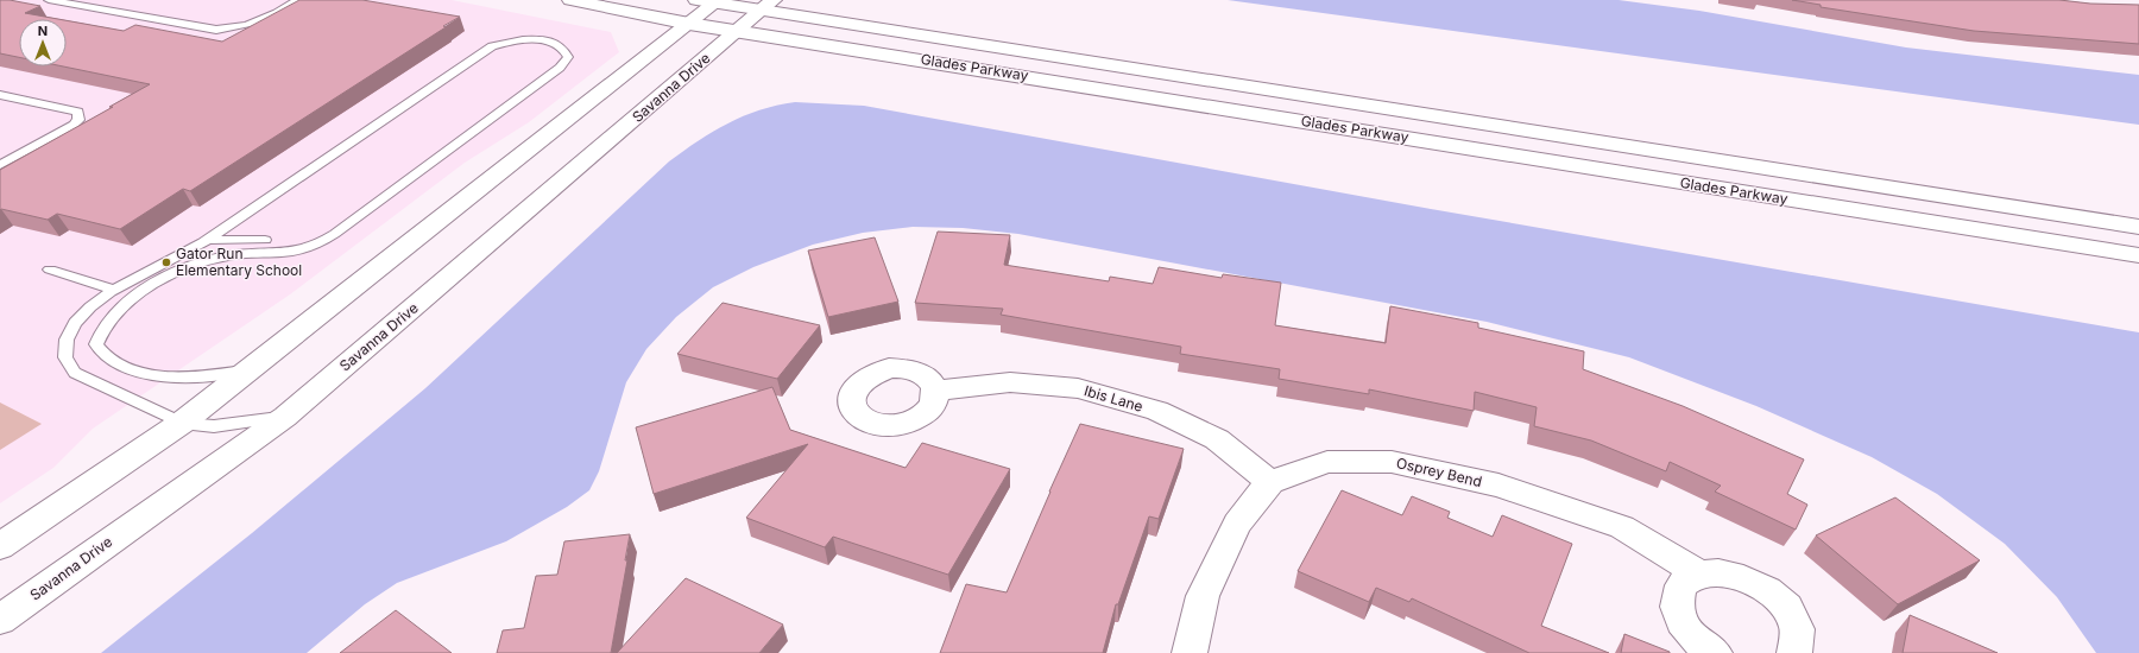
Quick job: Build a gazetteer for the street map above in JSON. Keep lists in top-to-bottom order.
{
  "streets": {
    "main road": [
      "Glades Parkway",
      "Savanna Drive",
      "Ibis Lane",
      "Osprey Bend"
    ]
  },
  "crossings": [
    ["Glades Parkway", "Savanna Drive"],
    ["Ibis Lane", "Osprey Bend"]
  ],
  "places": ["Gator Run Elementary School"],
  "north": "top"
}
